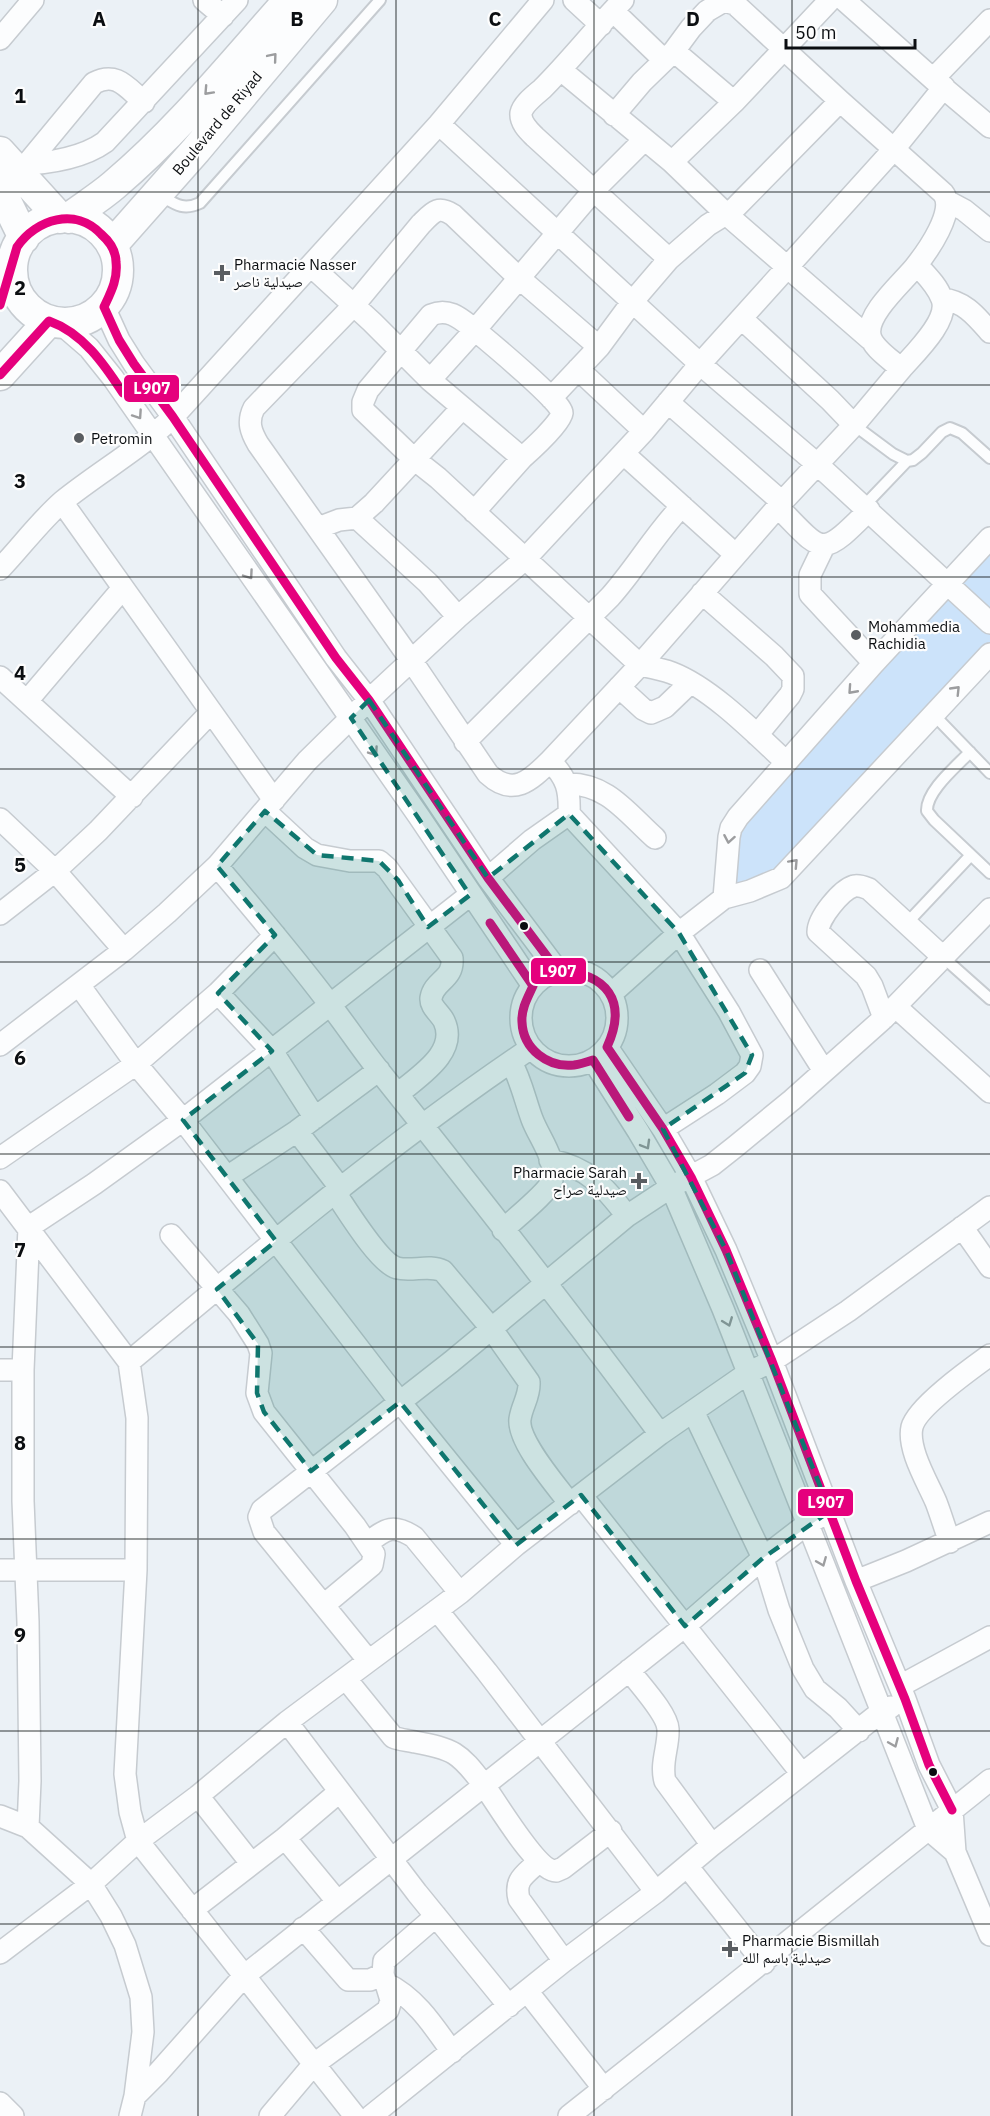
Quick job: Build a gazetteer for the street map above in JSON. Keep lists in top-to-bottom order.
{
  "streets": {
    "main road": ["Boulevard de Riyad"]
  },
  "places": {
    "health": ["Pharmacie Nasser صيدلية ناصر", "Pharmacie Sarah صيدلية صراح", "Pharmacie Bismillah صيدلية باسم الله"],
    "other": ["Petromin", "Mohammedia Rachidia"]
  },
  "lines": ["transit line L907"],
  "scale_bar": "50 m",
  "grid": {
    "columns": [
      "A",
      "B",
      "C",
      "D"
    ],
    "rows": [
      "1",
      "2",
      "3",
      "4",
      "5",
      "6",
      "7",
      "8",
      "9"
    ]
  }
}
